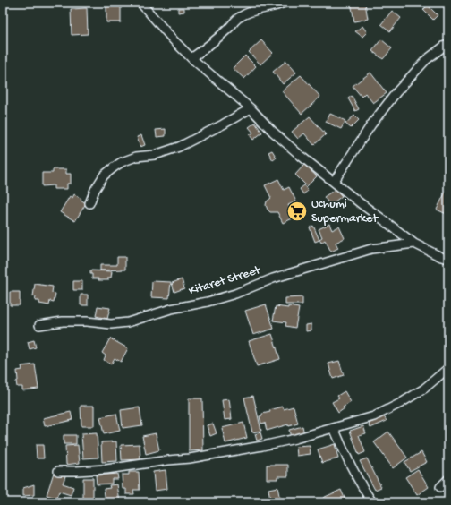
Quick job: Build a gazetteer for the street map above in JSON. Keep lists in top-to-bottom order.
{
  "streets": {
    "street": ["Kitaret Street"]
  },
  "places": {
    "supermarket": ["Uchumi Supermarket"]
  }
}
